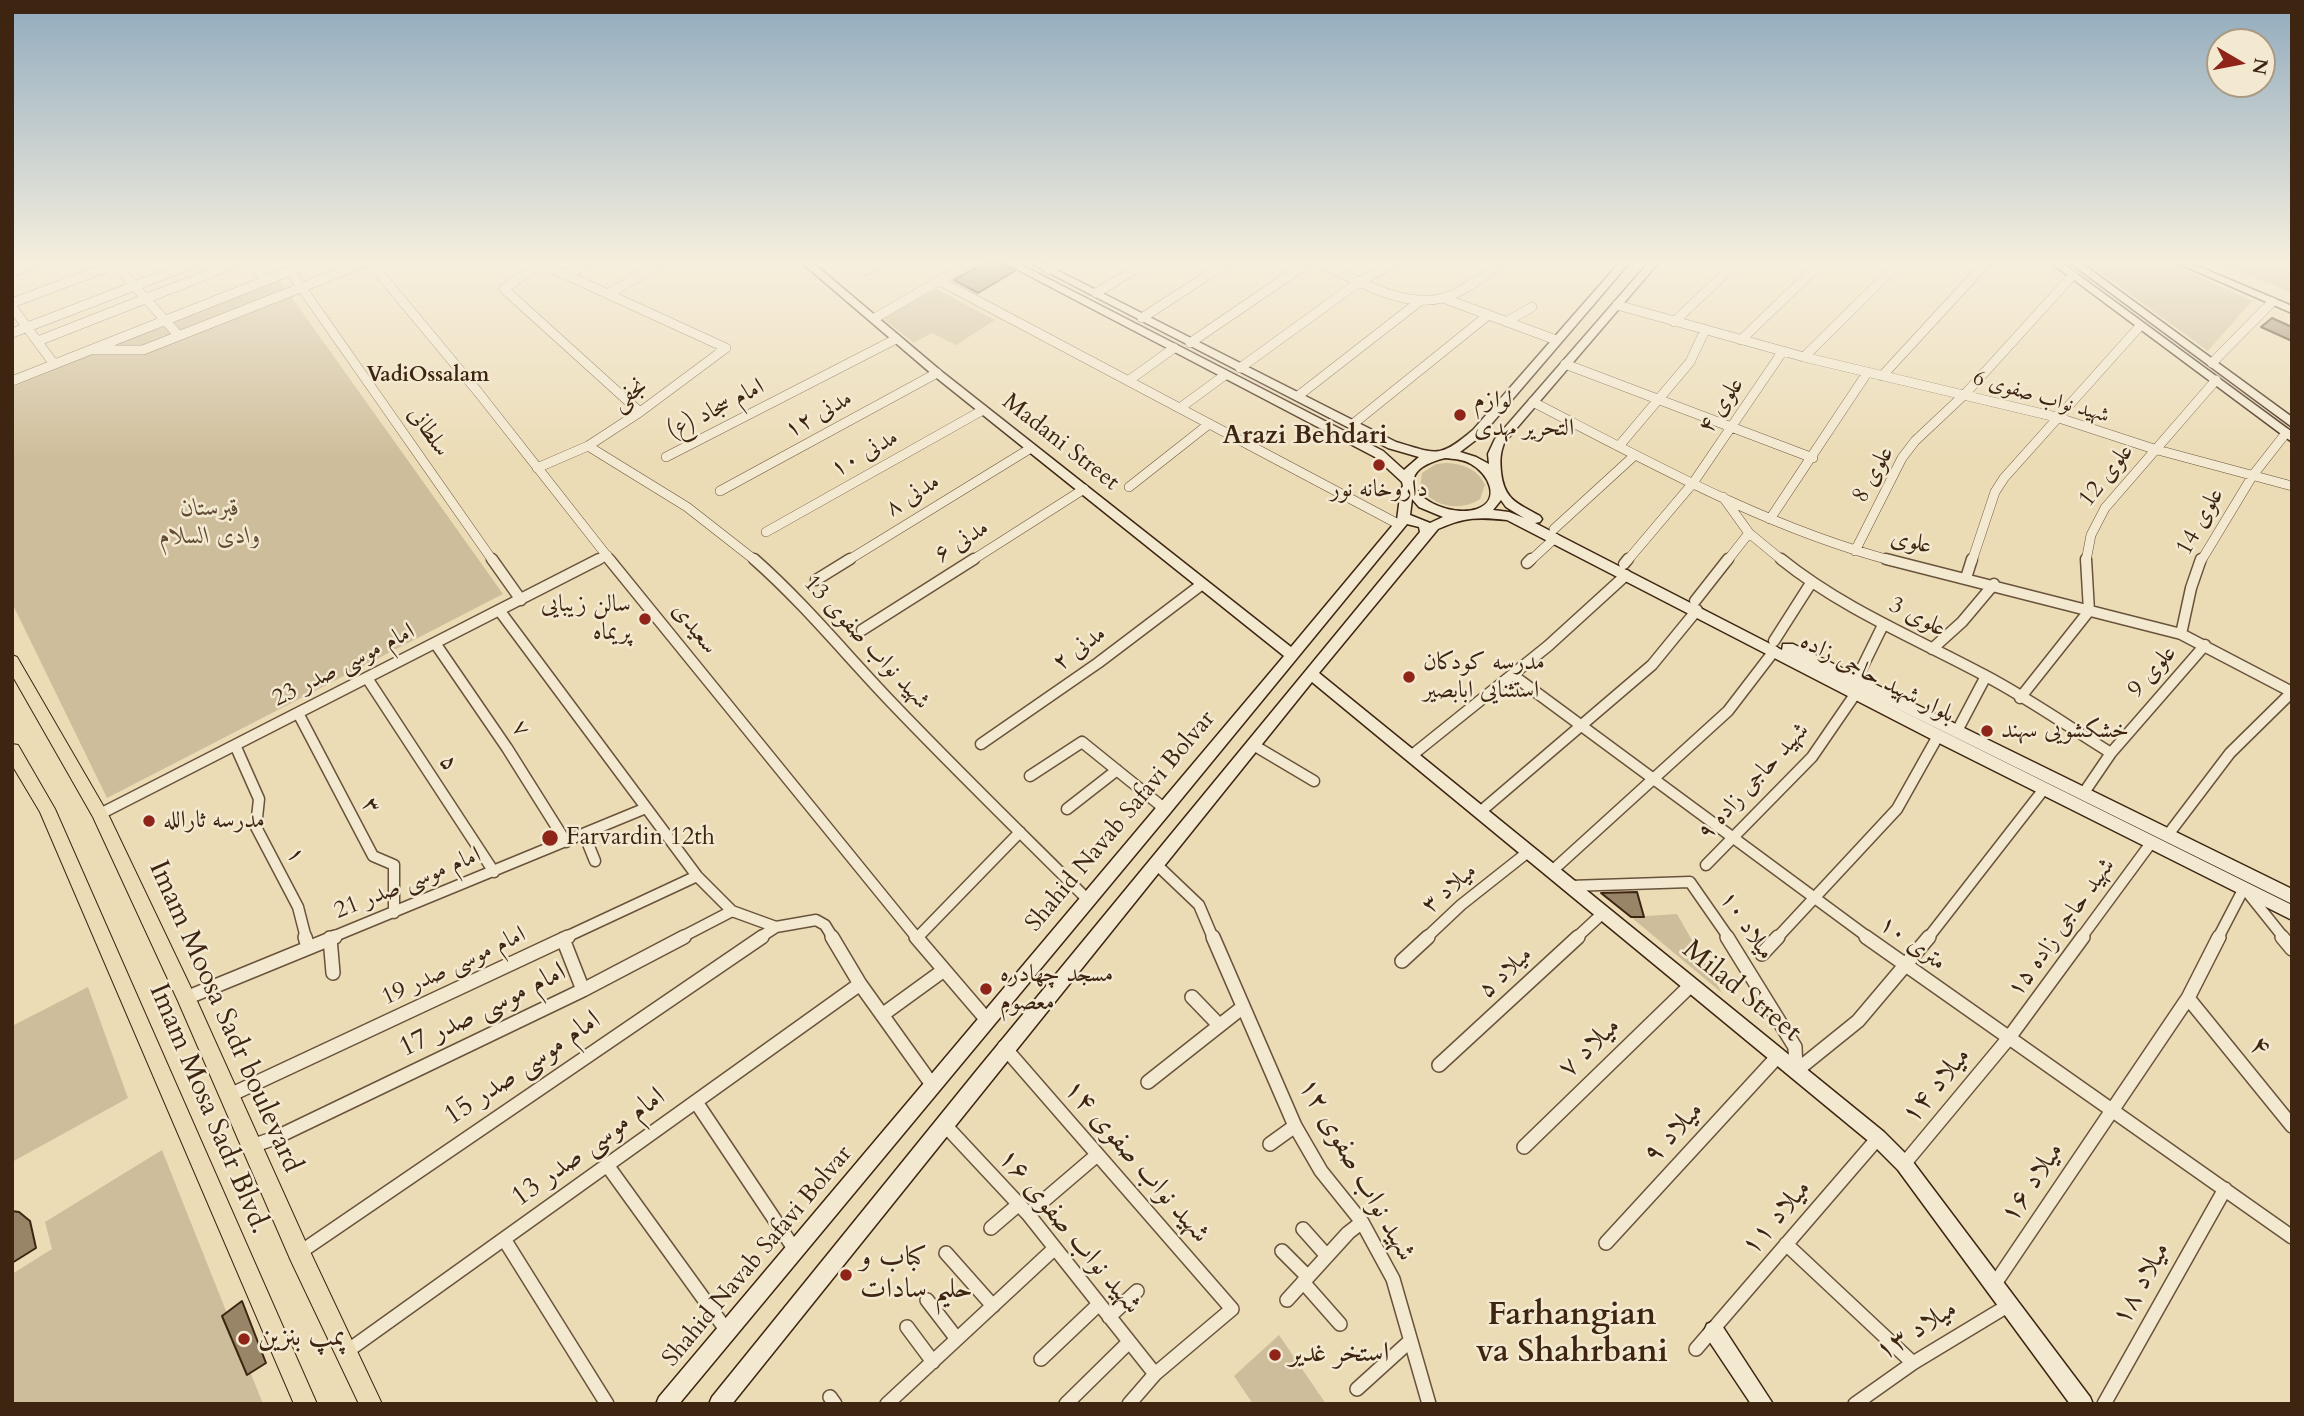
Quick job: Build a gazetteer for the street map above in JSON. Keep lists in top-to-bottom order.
{
  "streets": {
    "main road": [
      "Madani Street",
      "بلوار شهید حاجی زاده",
      "Shahid Navab Safavi Bolvar",
      "Milad Street",
      "Imam Moosa Sadr boulevard"
    ],
    "street": [
      "نجفی",
      "شهید نواب صفوی 6",
      "علوی ۴",
      "امام سجاد (ع)",
      "مدنی ۱۲",
      "سلطانی",
      "مدنی ۱۰",
      "علوی 8",
      "علوی 12",
      "مدنی ۸",
      "علوی 14",
      "مدنی ۶",
      "علوی",
      "علوی 3",
      "سعیدی",
      "شهید نواب صفوی 13",
      "مدنی ۲",
      "امام موسی صدر 23",
      "علوی 9",
      "۷",
      "۵",
      "شهید حاجی زاده ۹",
      "۳",
      "۱",
      "امام موسی صدر 21",
      "میلاد ۳",
      "میلاد ۱۰",
      "شهید حاجی زاده ۱۵",
      "۱۰ متری",
      "امام موسی صدر 19",
      "میلاد ۵",
      "امام موسی صدر 17",
      "۴",
      "میلاد ۷",
      "امام موسی صدر 15",
      "میلاد ۱۴",
      "میلاد ۹",
      "امام موسی صدر 13",
      "شهید نواب صفوی ۱۴",
      "شهید نواب صفوی ۱۲",
      "میلاد ۱۶",
      "میلاد ۱۱",
      "شهید نواب صفوی ۱۶",
      "میلاد ۱۸",
      "میلاد ۱۳"
    ]
  },
  "crossings": [
    ["نجفی", "سعیدی"],
    ["نجفی", "شهید نواب صفوی 13"],
    ["شهید نواب صفوی 6", "علوی ۴"],
    ["شهید نواب صفوی 6", "علوی 8"],
    ["شهید نواب صفوی 6", "علوی 12"],
    ["شهید نواب صفوی 6", "علوی 14"],
    ["علوی ۴", "علوی"],
    ["علوی ۴", "بلوار شهید حاجی زاده"],
    ["علوی ۴", "۱۰ متری"],
    ["علوی ۴", "Milad Street"],
    ["امام سجاد (ع)", "Madani Street"],
    ["مدنی ۱۲", "Madani Street"],
    ["سلطانی", "امام موسی صدر 23"],
    ["Madani Street", "مدنی ۱۰"],
    ["Madani Street", "مدنی ۸"],
    ["Madani Street", "مدنی ۶"],
    ["Madani Street", "مدنی ۲"],
    ["Madani Street", "Shahid Navab Safavi Bolvar"],
    ["علوی 8", "علوی"],
    ["علوی 12", "علوی"],
    ["علوی 14", "علوی"],
    ["علوی", "علوی 3"],
    ["علوی", "علوی 9"],
    ["علوی 3", "علوی 9"],
    ["علوی 3", "شهید حاجی زاده ۹"],
    ["سعیدی", "امام موسی صدر 23"],
    ["سعیدی", "Shahid Navab Safavi Bolvar"],
    ["شهید نواب صفوی 13", "Shahid Navab Safavi Bolvar"],
    ["امام موسی صدر 23", "۷"],
    ["امام موسی صدر 23", "۵"],
    ["امام موسی صدر 23", "۳"],
    ["امام موسی صدر 23", "۱"],
    ["امام موسی صدر 23", "Imam Moosa Sadr boulevard"],
    ["علوی 9", "بلوار شهید حاجی زاده"],
    ["بلوار شهید حاجی زاده", "شهید حاجی زاده ۹"],
    ["بلوار شهید حاجی زاده", "شهید حاجی زاده ۱۵"],
    ["بلوار شهید حاجی زاده", "میلاد ۱۶"],
    ["۷", "امام موسی صدر 21"],
    ["۵", "امام موسی صدر 21"],
    ["شهید حاجی زاده ۹", "۱۰ متری"],
    ["۳", "امام موسی صدر 21"],
    ["۱", "امام موسی صدر 21"],
    ["امام موسی صدر 21", "Imam Moosa Sadr boulevard"],
    ["میلاد ۳", "Milad Street"],
    ["میلاد ۱۰", "Milad Street"],
    ["شهید حاجی زاده ۱۵", "۱۰ متری"],
    ["شهید حاجی زاده ۱۵", "میلاد ۱۴"],
    ["۱۰ متری", "میلاد ۱۴"],
    ["۱۰ متری", "میلاد ۱۶"],
    ["۱۰ متری", "میلاد ۱۸"],
    ["امام موسی صدر 19", "Imam Moosa Sadr boulevard"],
    ["میلاد ۵", "Milad Street"],
    ["Milad Street", "میلاد ۷"],
    ["Milad Street", "میلاد ۱۴"],
    ["Milad Street", "میلاد ۹"],
    ["Milad Street", "میلاد ۱۶"],
    ["Milad Street", "میلاد ۱۱"],
    ["Milad Street", "میلاد ۱۳"],
    ["امام موسی صدر 17", "Imam Moosa Sadr boulevard"],
    ["Imam Moosa Sadr boulevard", "امام موسی صدر 15"],
    ["Imam Moosa Sadr boulevard", "امام موسی صدر 13"],
    ["۴", "میلاد ۱۶"],
    ["شهید نواب صفوی ۱۴", "شهید نواب صفوی ۱۶"]
  ],
  "districts": ["VadiOssalam", "Arazi Behdari", "Farhangian va Shahrbani"],
  "parks": ["قبرستان وادی السلام"],
  "places": [
    "لوازم التحریر مهدی",
    "داروخانه نور",
    "سالن زیبایی پریماه",
    "مدرسه کودکان استثنایی ابابصیر",
    "خشکشویی سهند",
    "مدرسه ثارالله",
    "Farvardin 12th",
    "مسجد چهادره معصوم",
    "کباب و حلیم سادات",
    "پمپ بنزین",
    "استخر غدیر"
  ],
  "north": "right"
}
